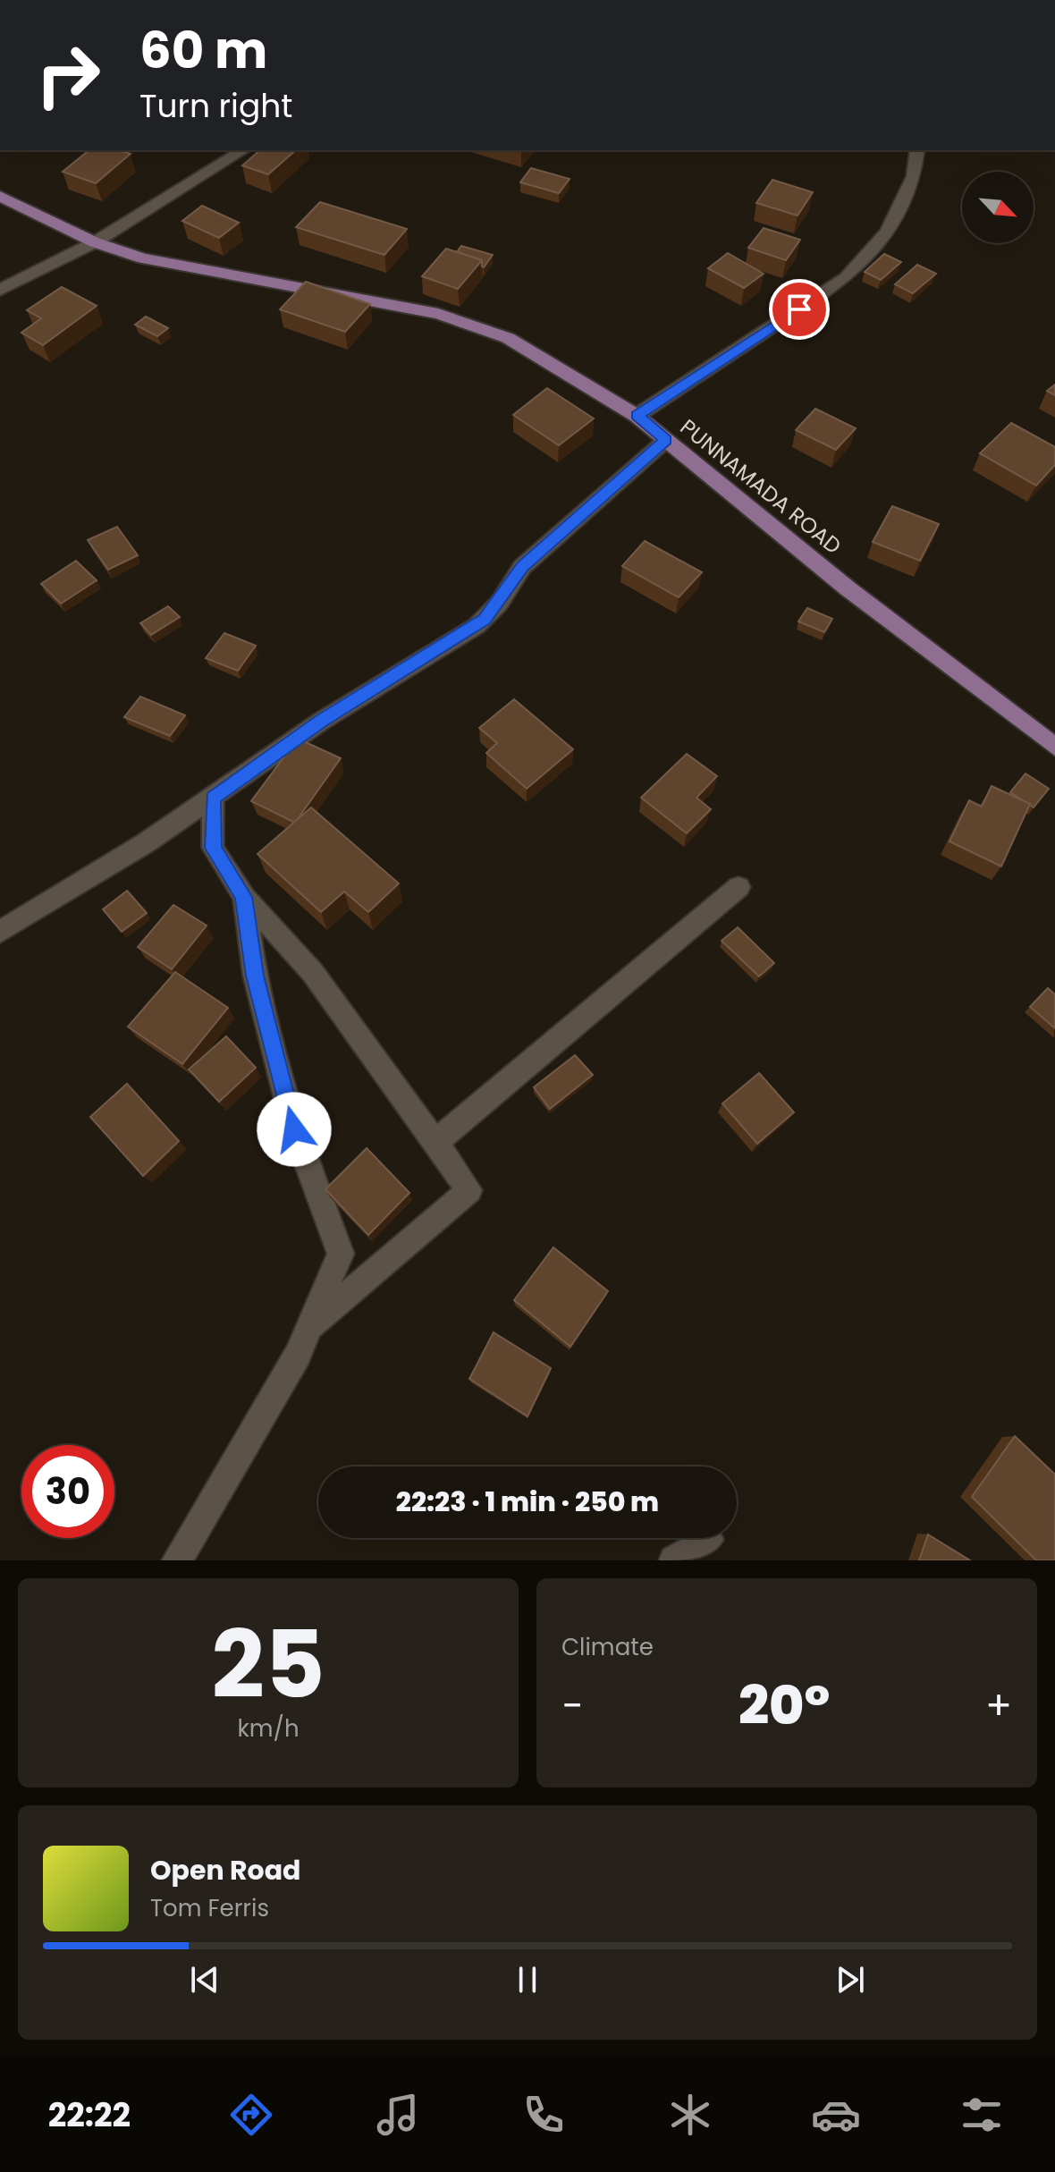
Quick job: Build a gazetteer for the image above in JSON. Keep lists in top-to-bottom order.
{
  "streets": {
    "main road": ["PUNNAMADA ROAD"]
  },
  "north": "bottom right",
  "page": {
    "turn": ["60 m", "Turn right"],
    "limit": "30",
    "trip": "22:23 · 1 min · 250 m",
    "tile": [
      ["25", "km/h"],
      "Climate"
    ],
    "heat": ["−", "20°", "+"],
    "song": ["Open Road", "Tom Ferris"],
    "tabs": "22:22"
  }
}
